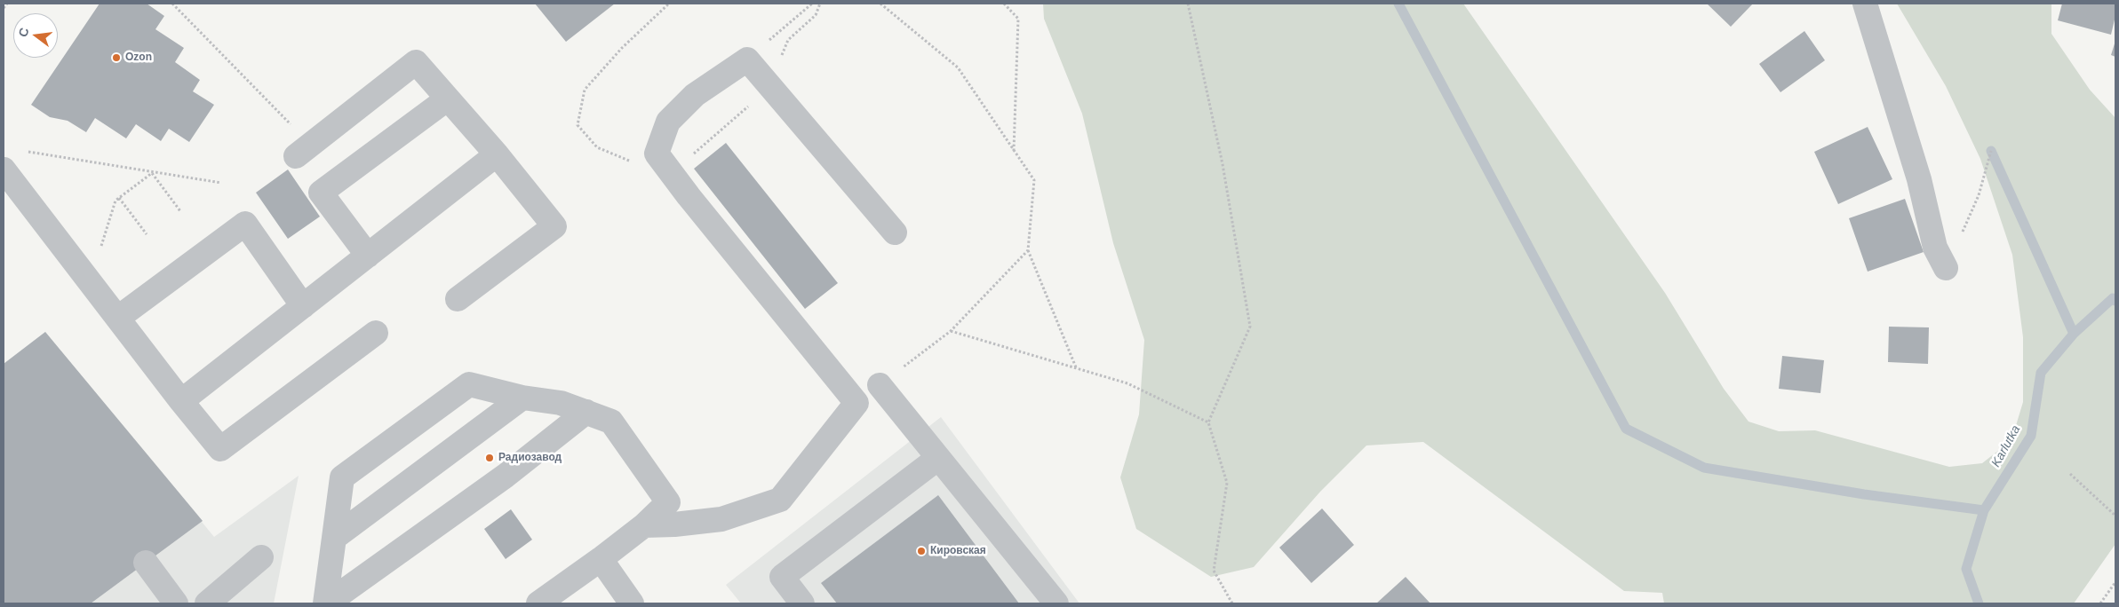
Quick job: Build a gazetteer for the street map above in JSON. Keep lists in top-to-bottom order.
{
  "water": ["Karlutka"],
  "places": ["Ozon", "Радиозавод", "Кировская"],
  "north": "left"
}
